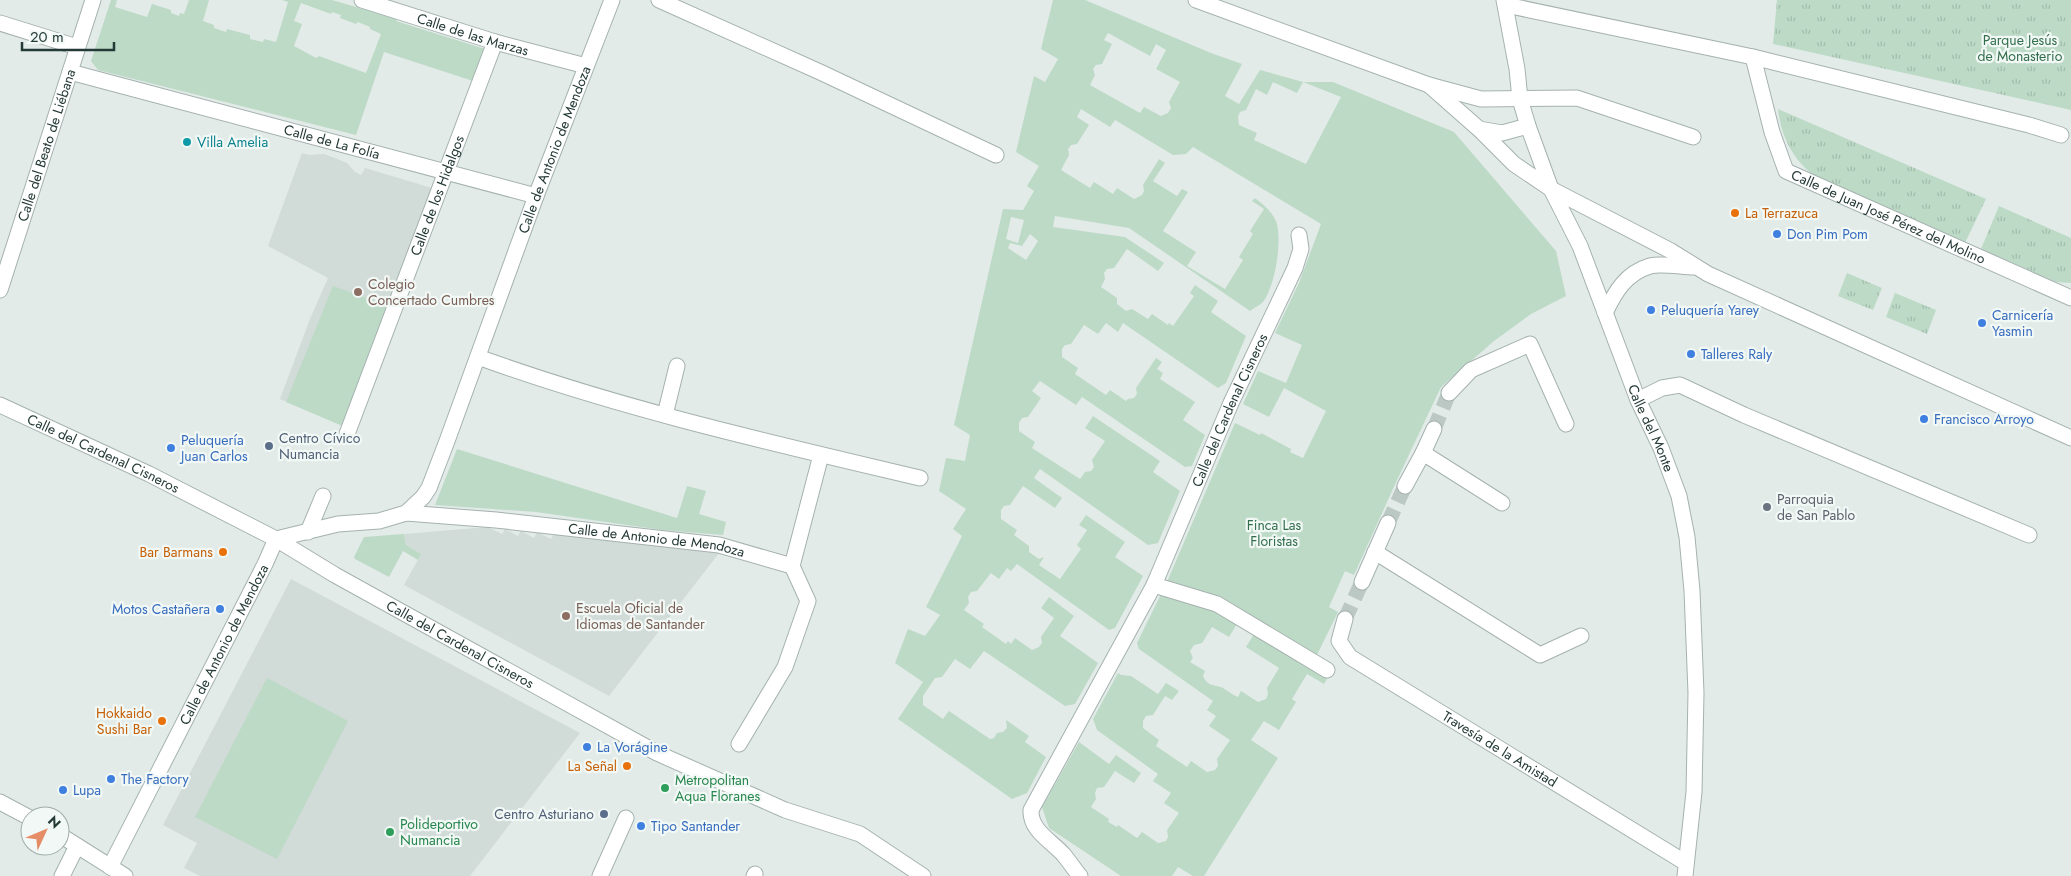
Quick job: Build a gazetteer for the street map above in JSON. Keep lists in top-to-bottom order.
{
  "streets": {
    "street": [
      "Calle de las Marzas",
      "Calle de La Folía",
      "Calle del Beato de Liébana",
      "Calle de Antonio de Mendoza",
      "Calle de los Hidalgos",
      "Calle de Juan José Pérez del Molino",
      "Calle del Cardenal Cisneros",
      "Calle del Monte",
      "Travesía de la Amistad"
    ]
  },
  "crossings": [
    ["Calle de las Marzas", "Calle de Antonio de Mendoza"],
    ["Calle de las Marzas", "Calle de los Hidalgos"],
    ["Calle de La Folía", "Calle del Beato de Liébana"],
    ["Calle de La Folía", "Calle de Antonio de Mendoza"],
    ["Calle de La Folía", "Calle de los Hidalgos"],
    ["Calle de Antonio de Mendoza", "Calle del Cardenal Cisneros"],
    ["Calle del Monte", "Travesía de la Amistad"]
  ],
  "parks": ["Parque Jesús de Monasterio", "Finca Las Floristas"],
  "places": [
    "Villa Amelia",
    "La Terrazuca",
    "Don Pim Pom",
    "Colegio Concertado Cumbres",
    "Peluquería Yarey",
    "Carnicería Yasmin",
    "Talleres Raly",
    "Francisco Arroyo",
    "Centro Cívico Numancia",
    "Peluquería Juan Carlos",
    "Parroquia de San Pablo",
    "Bar Barmans",
    "Motos Castañera",
    "Escuela Oficial de Idiomas de Santander",
    "Hokkaido Sushi Bar",
    "La Vorágine",
    "La Señal",
    "The Factory",
    "Metropolitan Aqua Floranes",
    "Lupa",
    "Centro Asturiano",
    "Tipo Santander",
    "Polideportivo Numancia"
  ],
  "scale_bar": "20 m",
  "north": "top right"
}
